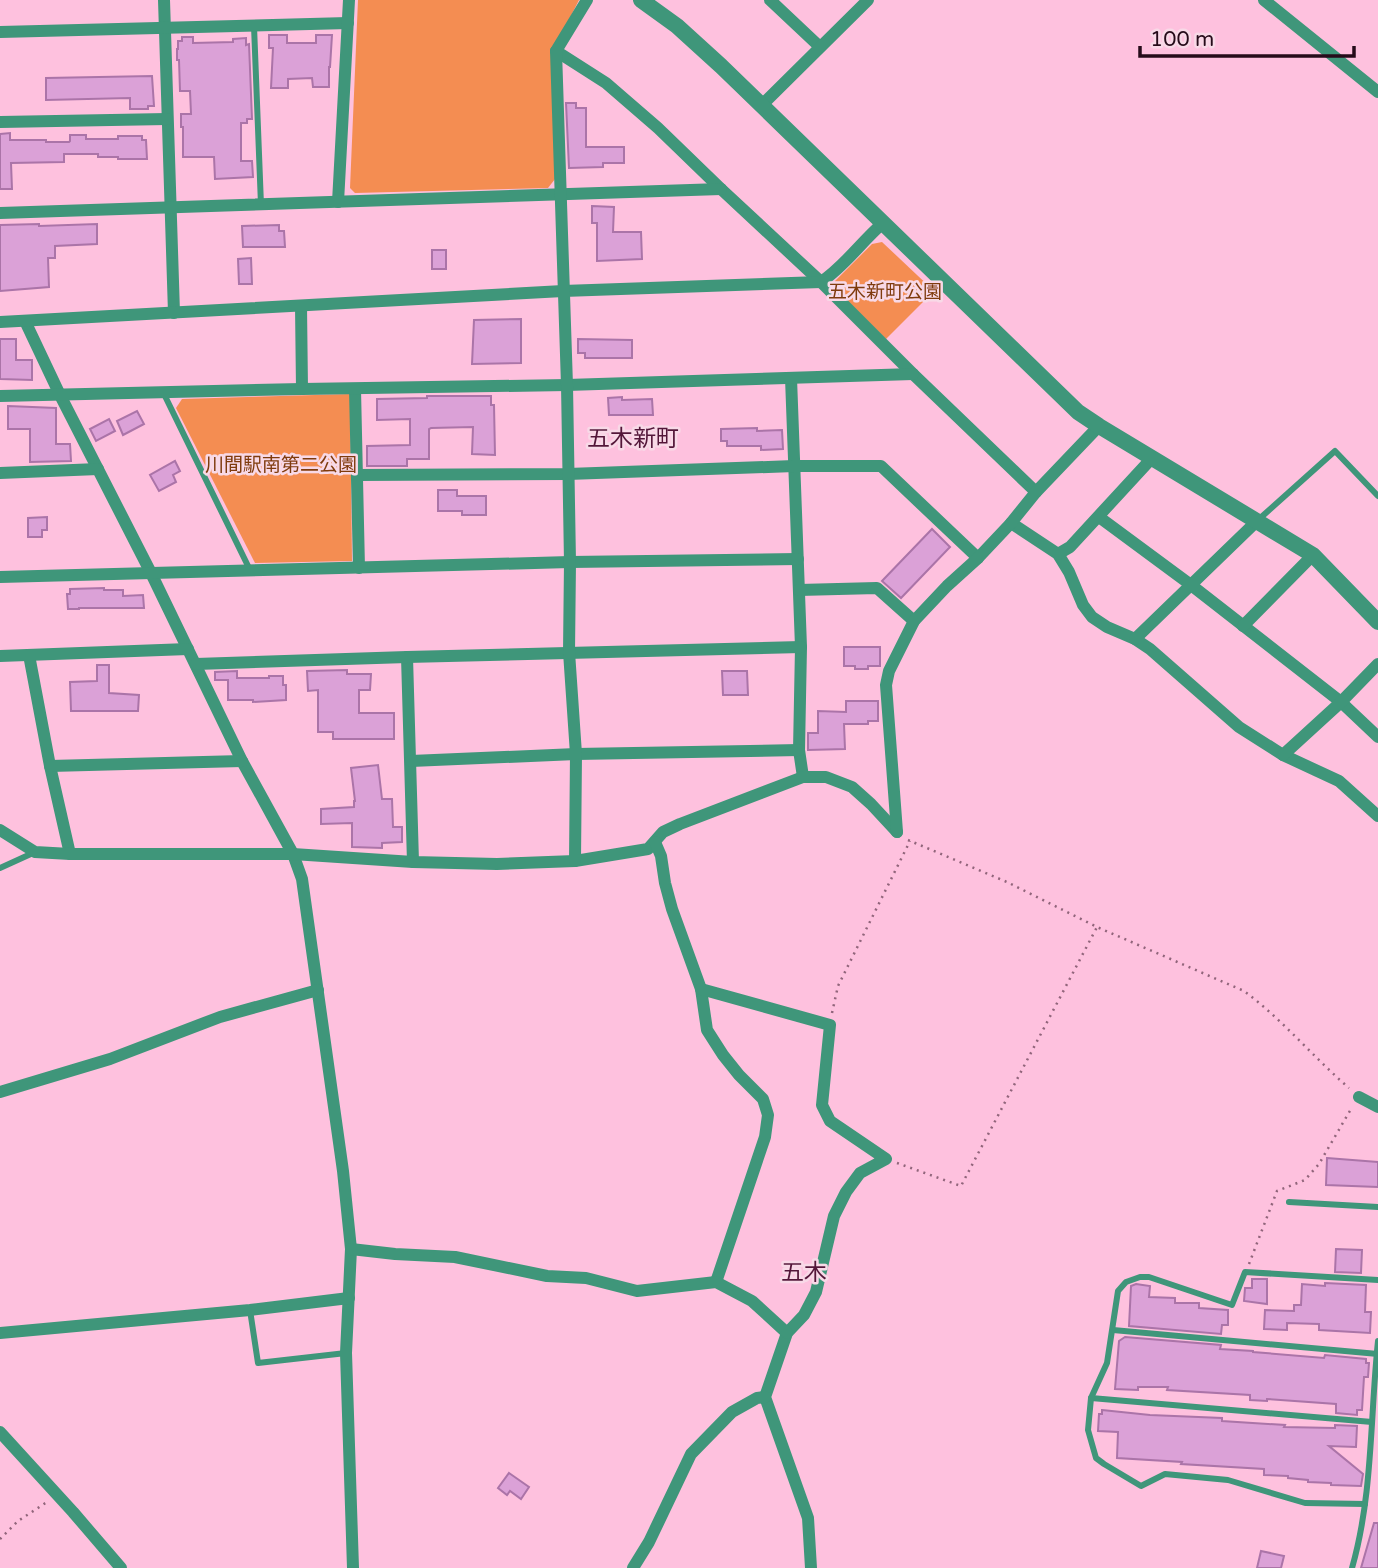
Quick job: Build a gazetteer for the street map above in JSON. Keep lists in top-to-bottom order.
{
  "districts": ["五木新町", "五木"],
  "parks": ["五木新町公園", "川間駅南第二公園"],
  "scale_bar": "100 m"
}
